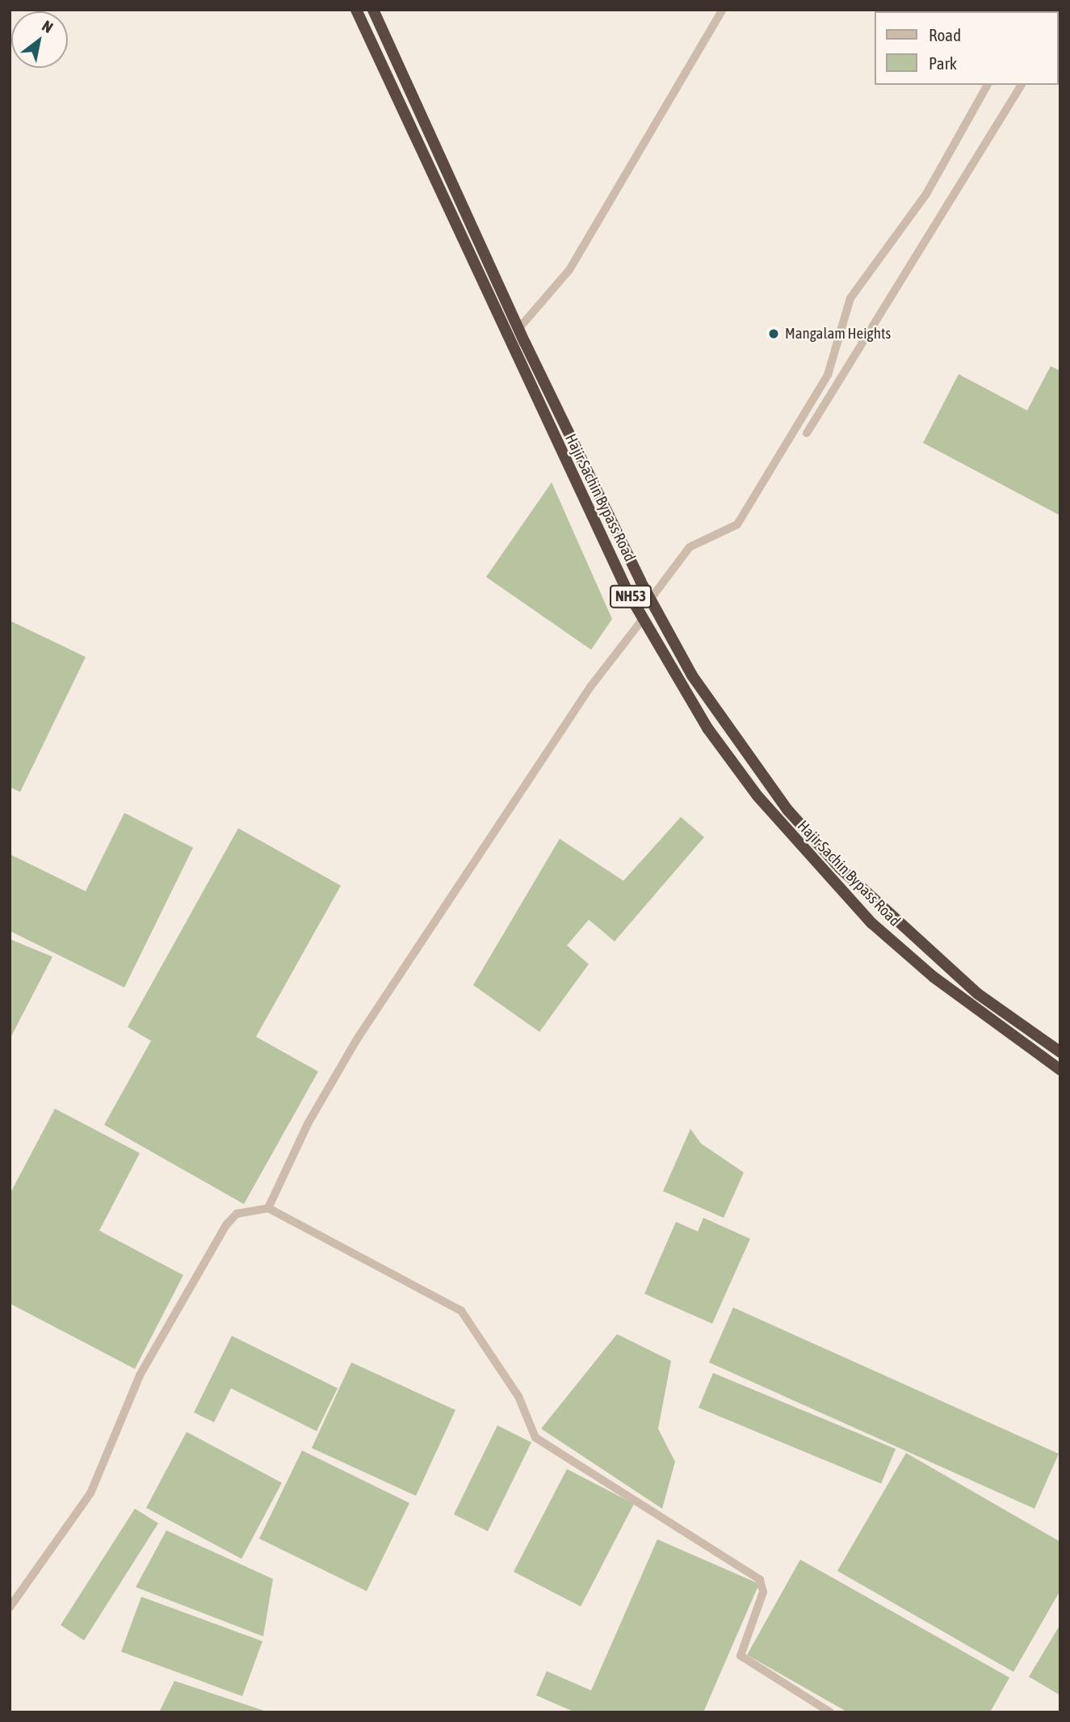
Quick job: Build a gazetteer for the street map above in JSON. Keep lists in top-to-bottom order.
{
  "streets": {
    "highway": ["Hajir Sachin Bypass Road", "NH53"]
  },
  "places": ["Mangalam Heights"],
  "legend": ["Road", "Park"],
  "north": "top right"
}
